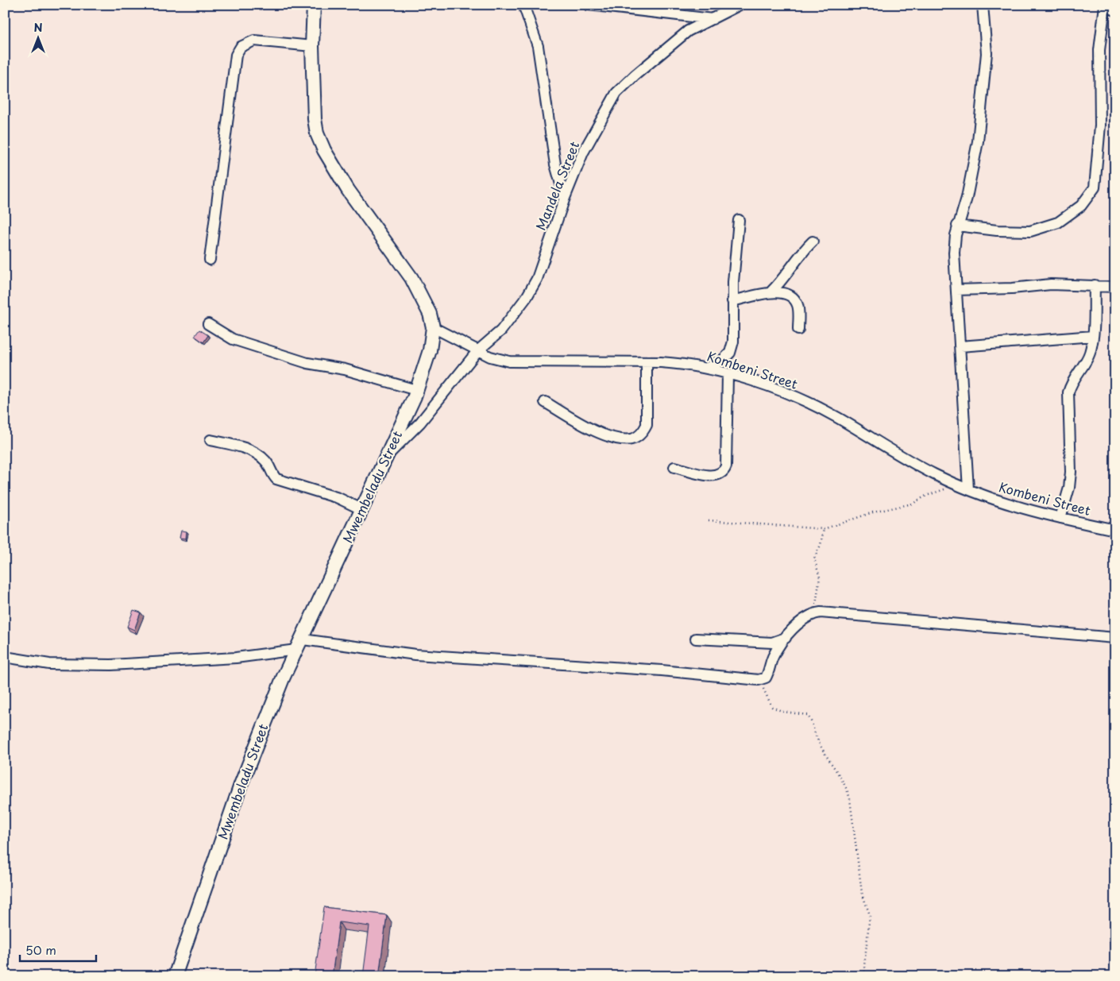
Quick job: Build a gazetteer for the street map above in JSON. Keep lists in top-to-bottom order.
{
  "streets": {
    "street": ["Mandela Street", "Kombeni Street", "Mwembeladu Street"]
  },
  "crossings": [
    ["Mandela Street", "Kombeni Street"],
    ["Mandela Street", "Mwembeladu Street"],
    ["Kombeni Street", "Mwembeladu Street"]
  ],
  "scale_bar": "50 m",
  "north": "top"
}
